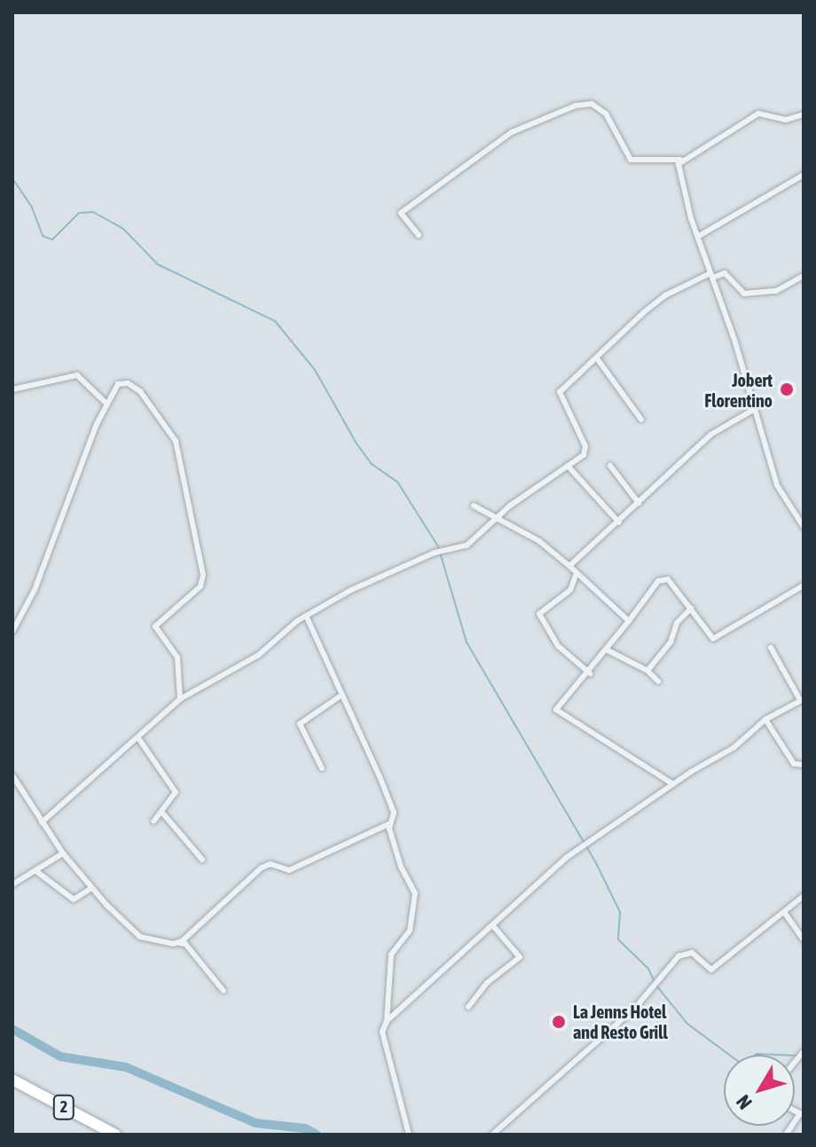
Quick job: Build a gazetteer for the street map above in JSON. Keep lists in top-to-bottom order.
{
  "streets": {
    "highway": ["2"]
  },
  "places": ["Jobert Florentino", "La Jenns Hotel and Resto Grill"],
  "north": "bottom left"
}
